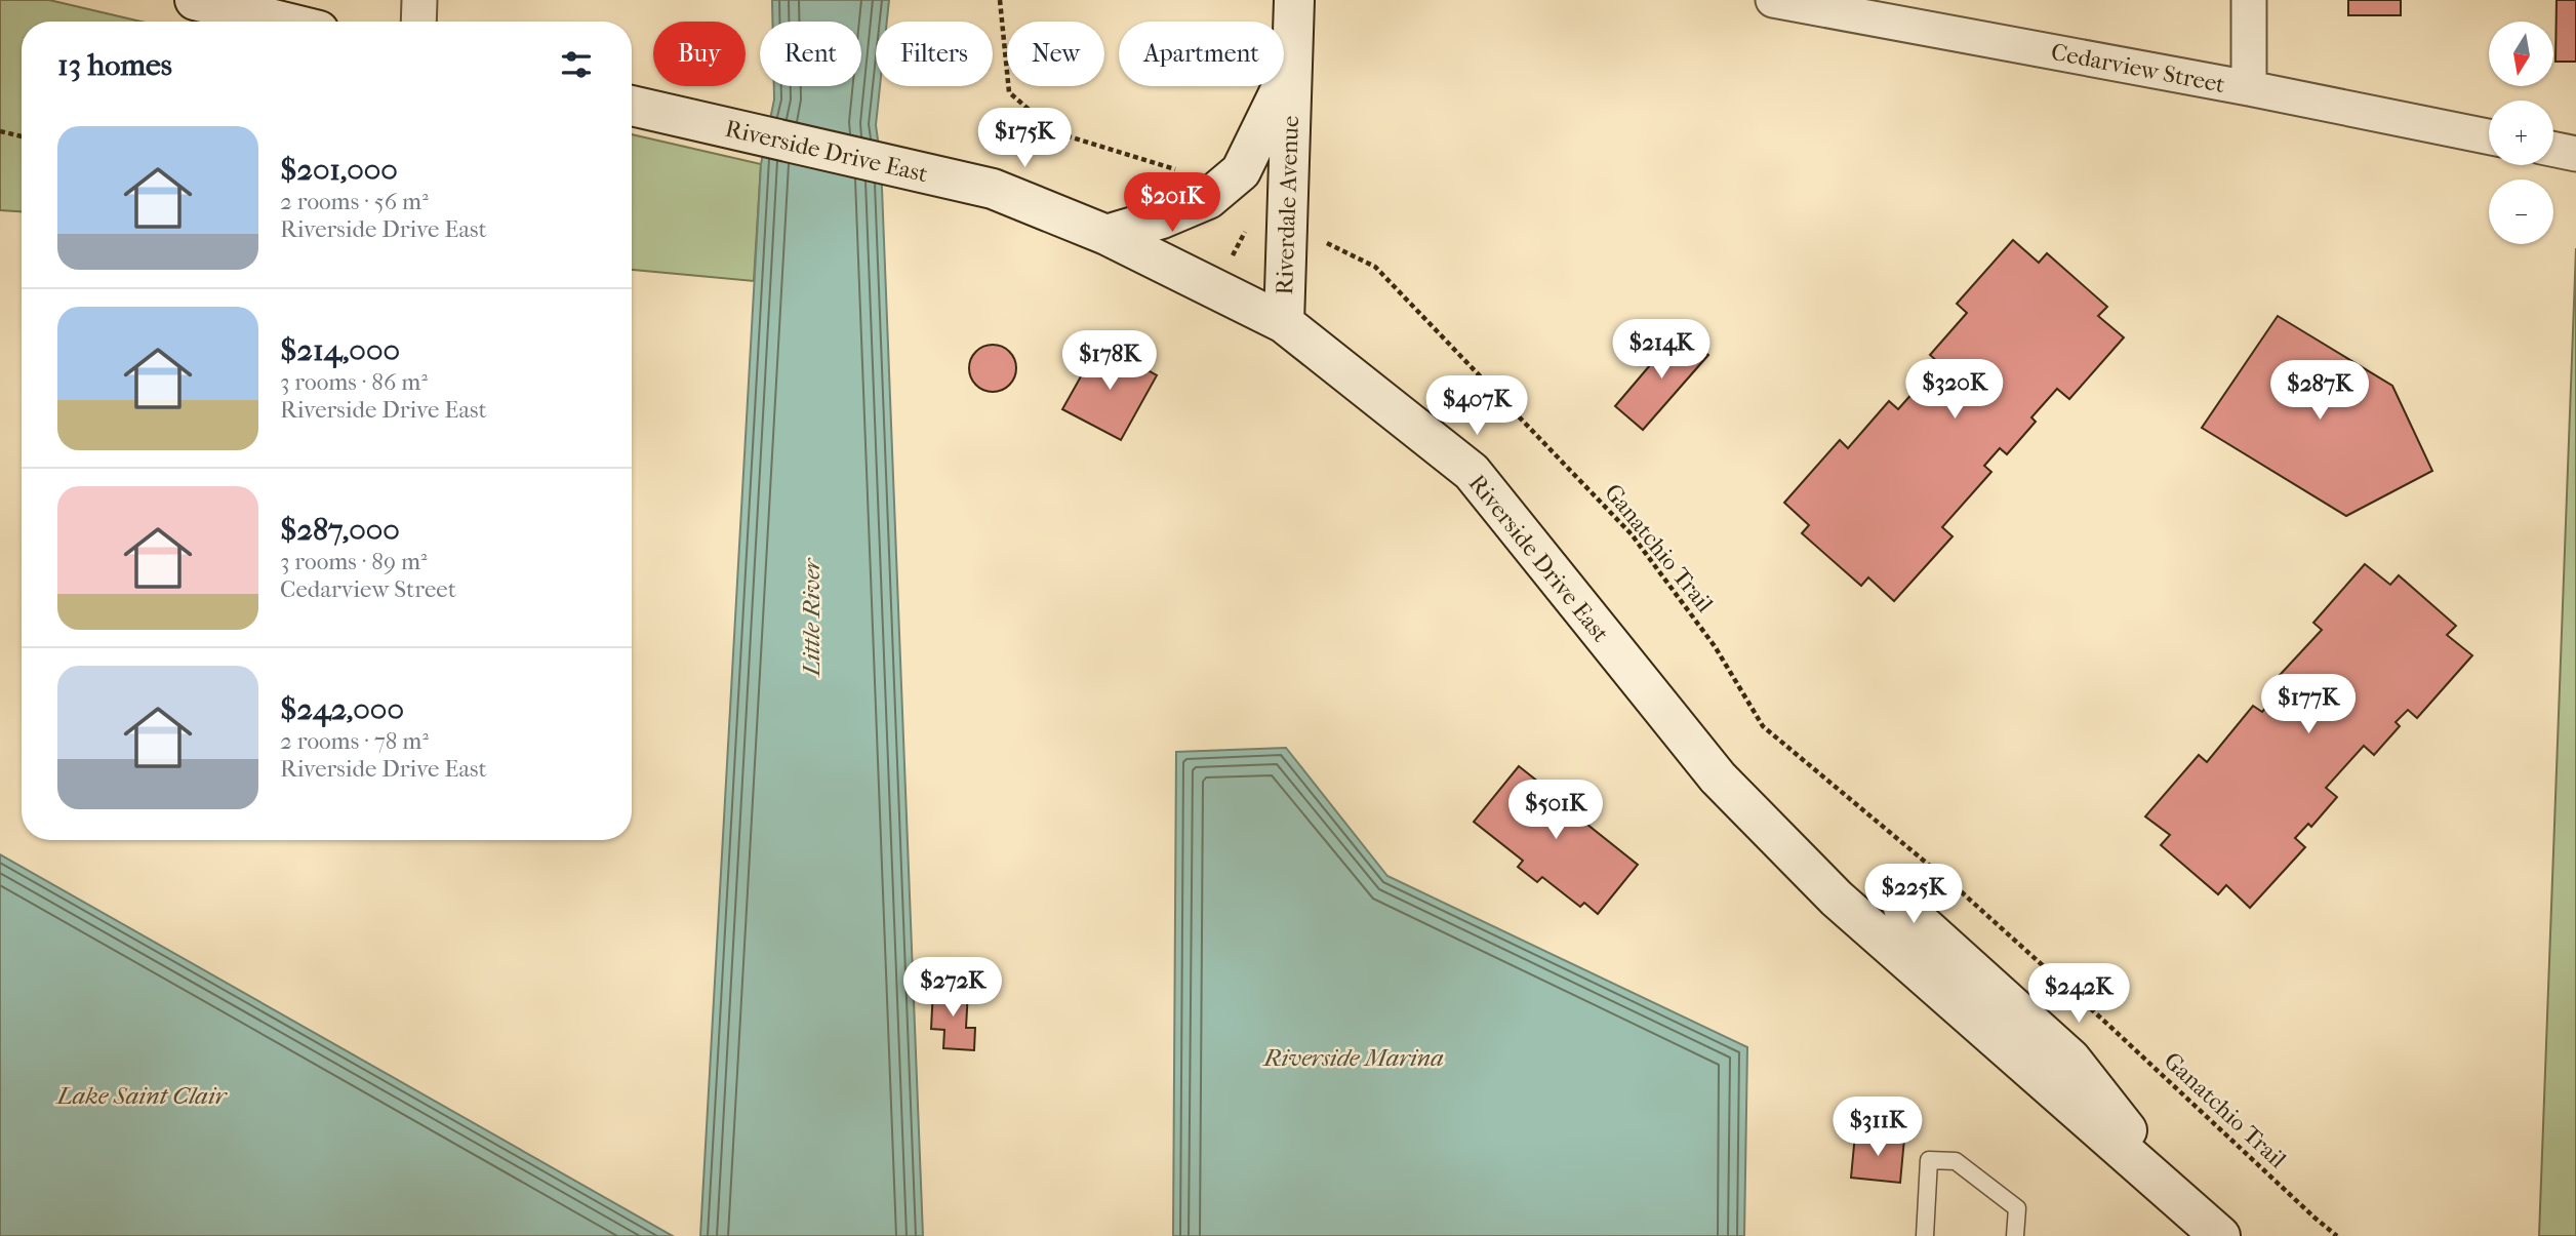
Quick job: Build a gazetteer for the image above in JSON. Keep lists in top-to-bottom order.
{
  "streets": {
    "main road": ["Riverside Drive East", "Riverdale Avenue"],
    "street": ["Cedarview Street"],
    "path": ["Ganatchio Trail"]
  },
  "crossings": [
    ["Riverside Drive East", "Riverdale Avenue"]
  ],
  "water": ["Little River", "Riverside Marina", "Lake Saint Clair"],
  "north": "bottom",
  "page": {
    "map_buttons": ["+", "−"],
    "chip": [
      "Buy",
      "Rent",
      "Filters",
      "New",
      "Apartment"
    ],
    "heading": "13 homes",
    "price": [
      "$175K",
      "$201K",
      "$214K",
      "$178K",
      "$320K",
      "$287K",
      "$407K",
      "$177K",
      "$501K",
      "$225K",
      "$272K",
      "$242K",
      "$311K"
    ],
    "list": [
      {
        "name": "$201,000",
        "note": "2 rooms · 56 m² · Riverside Drive East"
      },
      {
        "name": "$214,000",
        "note": "3 rooms · 86 m² · Riverside Drive East"
      },
      {
        "name": "$287,000",
        "note": "3 rooms · 89 m² · Cedarview Street"
      },
      {
        "name": "$242,000",
        "note": "2 rooms · 78 m² · Riverside Drive East"
      }
    ]
  }
}
